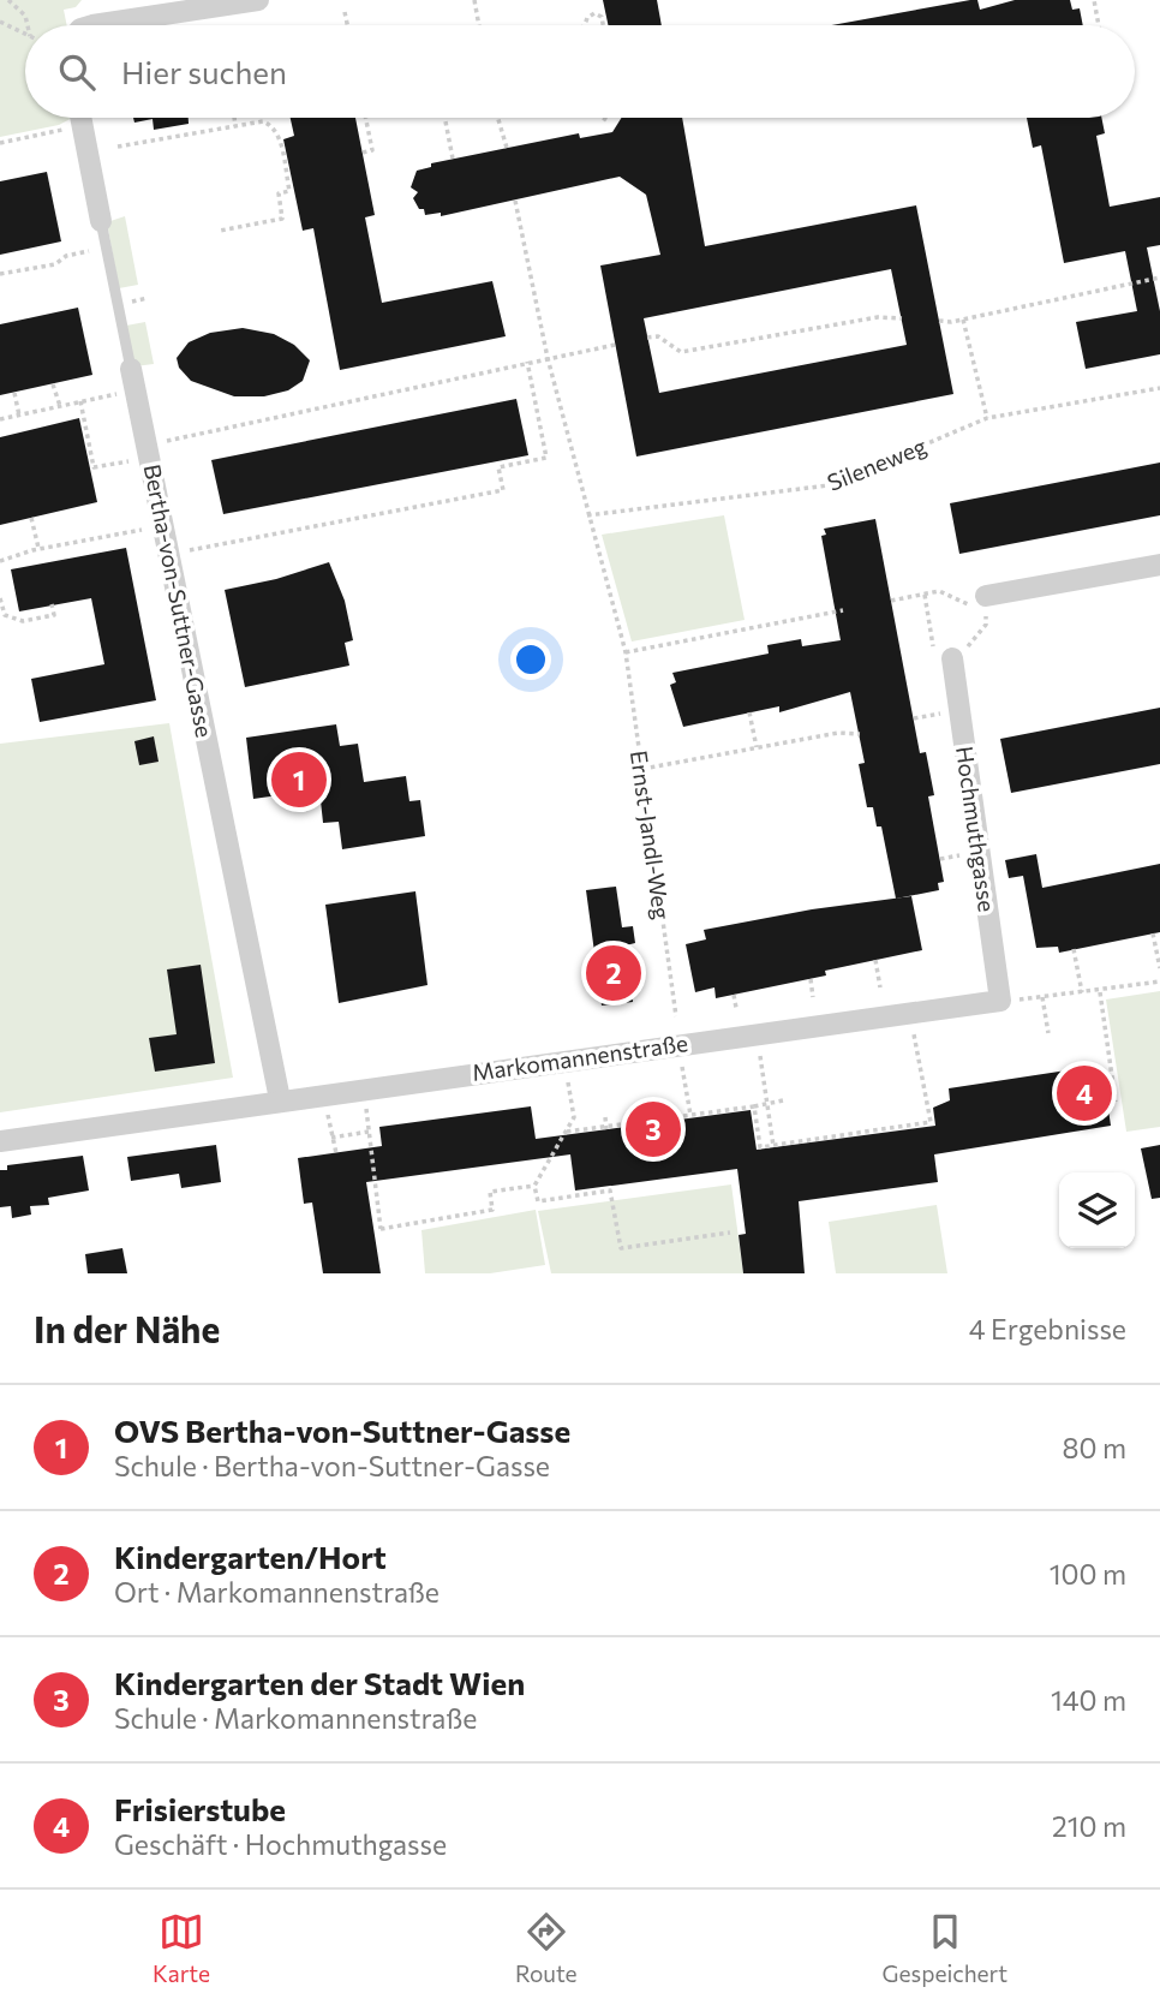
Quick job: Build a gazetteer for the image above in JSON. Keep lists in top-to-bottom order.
{
  "streets": {
    "street": ["Bertha-von-Suttner-Gasse", "Hochmuthgasse", "Markomannenstraße"],
    "path": ["Sileneweg", "Ernst-Jandl-Weg"]
  },
  "crossings": [
    ["Sileneweg", "Ernst-Jandl-Weg"],
    ["Bertha-von-Suttner-Gasse", "Markomannenstraße"],
    ["Hochmuthgasse", "Markomannenstraße"]
  ],
  "page": {
    "search": "Hier suchen",
    "pins": [
      "1",
      "2",
      "4",
      "3"
    ],
    "heading": ["In der Nähe", "4 Ergebnisse"],
    "list": [
      {
        "mark": "1",
        "name": "OVS Bertha-von-Suttner-Gasse",
        "note": "Schule · Bertha-von-Suttner-Gasse",
        "value": "80 m"
      },
      {
        "mark": "2",
        "name": "Kindergarten/Hort",
        "note": "Ort · Markomannenstraße",
        "value": "100 m"
      },
      {
        "mark": "3",
        "name": "Kindergarten der Stadt Wien",
        "note": "Schule · Markomannenstraße",
        "value": "140 m"
      },
      {
        "mark": "4",
        "name": "Frisierstube",
        "note": "Geschäft · Hochmuthgasse",
        "value": "210 m"
      }
    ],
    "nav": ["Karte", "Route", "Gespeichert"]
  }
}
